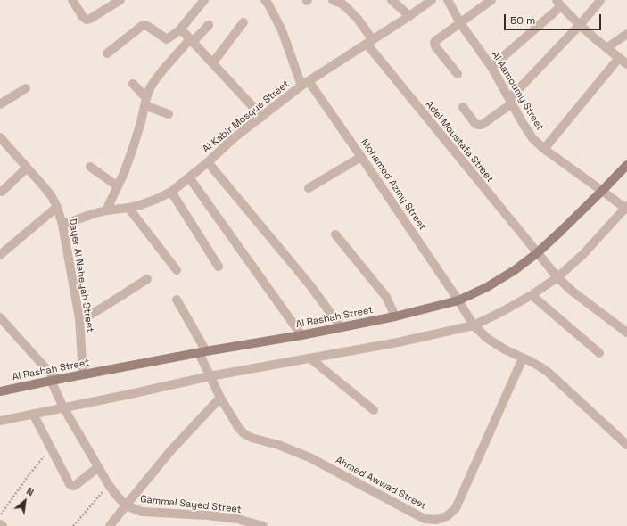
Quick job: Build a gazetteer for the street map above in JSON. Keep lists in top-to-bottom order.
{
  "streets": {
    "main road": ["Al Rashah Street"],
    "street": [
      "Al Aamoumy Street",
      "Al Kabir Mosque Street",
      "Adel Moustafa Street",
      "Mohamed Azmy Street",
      "Dayer Al Naheyah Street",
      "Ahmed Awwad Street",
      "Gammal Sayed Street"
    ]
  },
  "crossings": [
    ["Al Aamoumy Street", "Al Rashah Street"],
    ["Al Kabir Mosque Street", "Adel Moustafa Street"],
    ["Al Kabir Mosque Street", "Mohamed Azmy Street"],
    ["Al Kabir Mosque Street", "Dayer Al Naheyah Street"],
    ["Adel Moustafa Street", "Al Rashah Street"],
    ["Mohamed Azmy Street", "Al Rashah Street"],
    ["Mohamed Azmy Street", "Ahmed Awwad Street"],
    ["Dayer Al Naheyah Street", "Al Rashah Street"],
    ["Al Rashah Street", "Ahmed Awwad Street"],
    ["Al Rashah Street", "Gammal Sayed Street"]
  ],
  "scale_bar": "50 m",
  "north": "top right"
}
